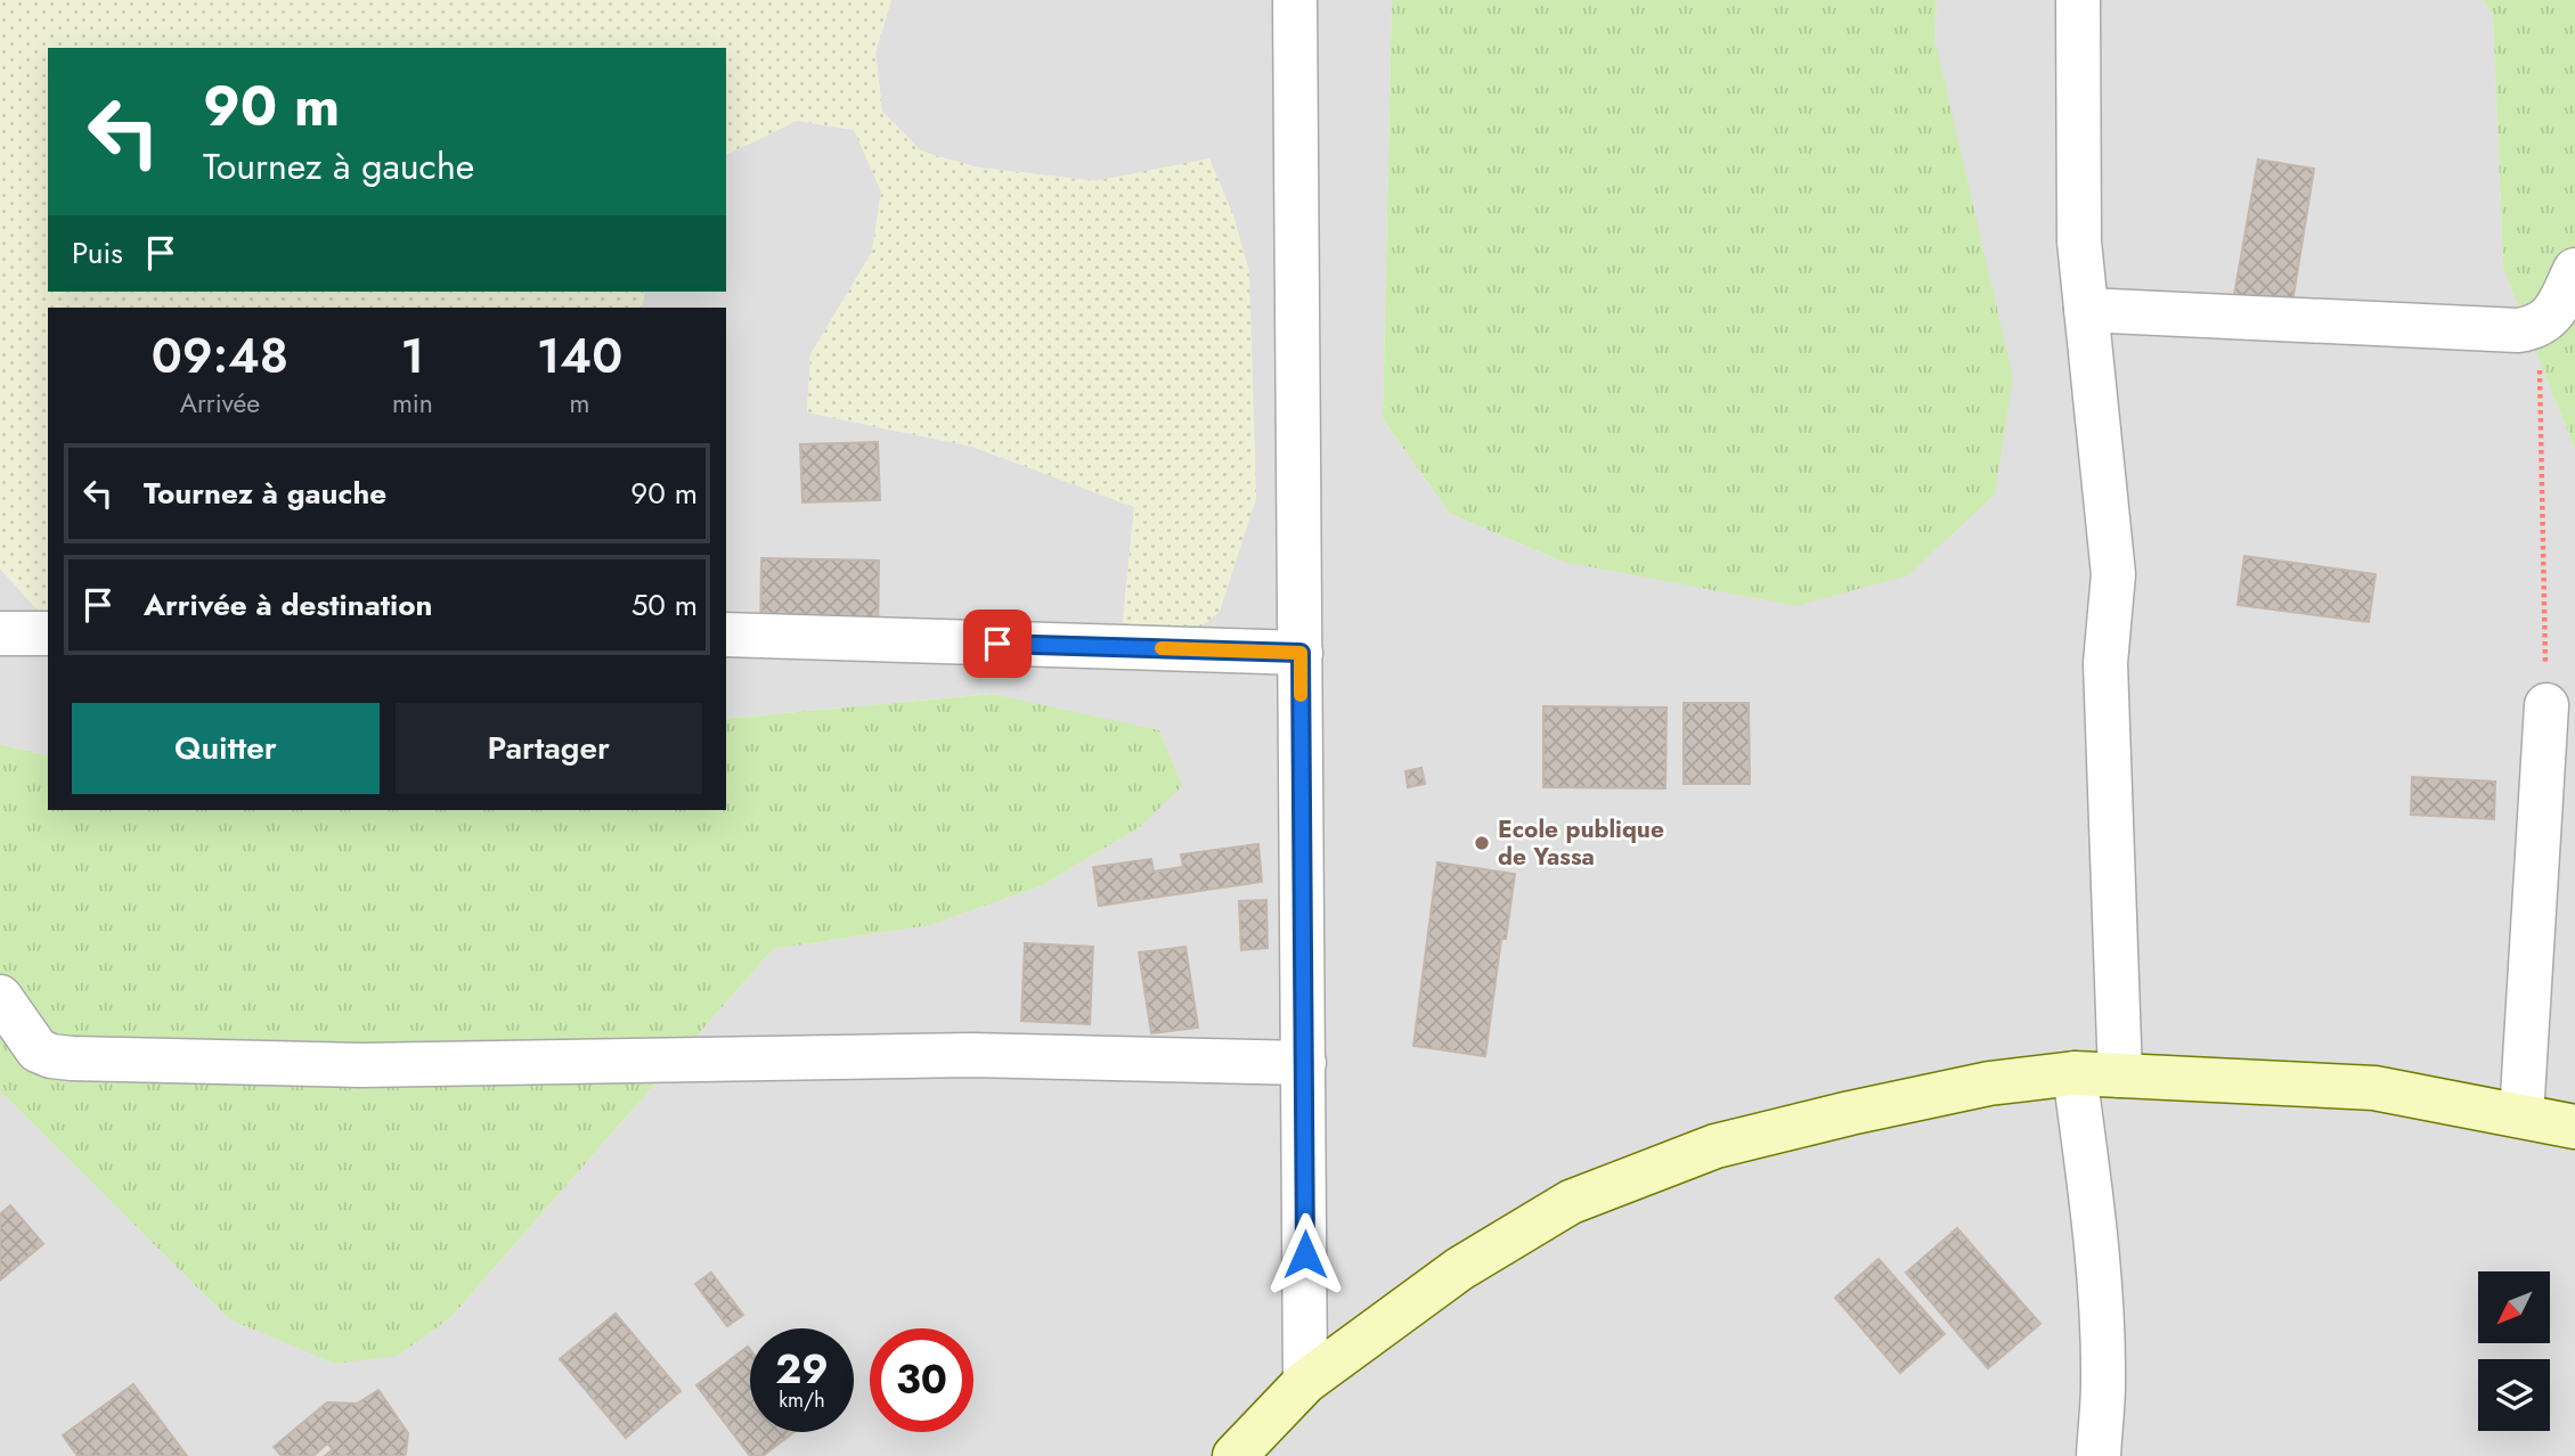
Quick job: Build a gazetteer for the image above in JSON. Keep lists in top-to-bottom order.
{
  "places": ["Ecole publique de Yassa"],
  "north": "bottom left",
  "page": {
    "turn": ["90 m", "Tournez à gauche"],
    "then": "Puis",
    "eta": [
      "09:48",
      "Arrivée",
      "1",
      "min",
      "140",
      "m"
    ],
    "list": [
      {
        "name": "Tournez à gauche",
        "value": "90 m"
      },
      {
        "name": "Arrivée à destination",
        "value": "50 m"
      }
    ],
    "buttons": ["Quitter", "Partager"],
    "speed": "29 km/h",
    "limit": "30"
  }
}
